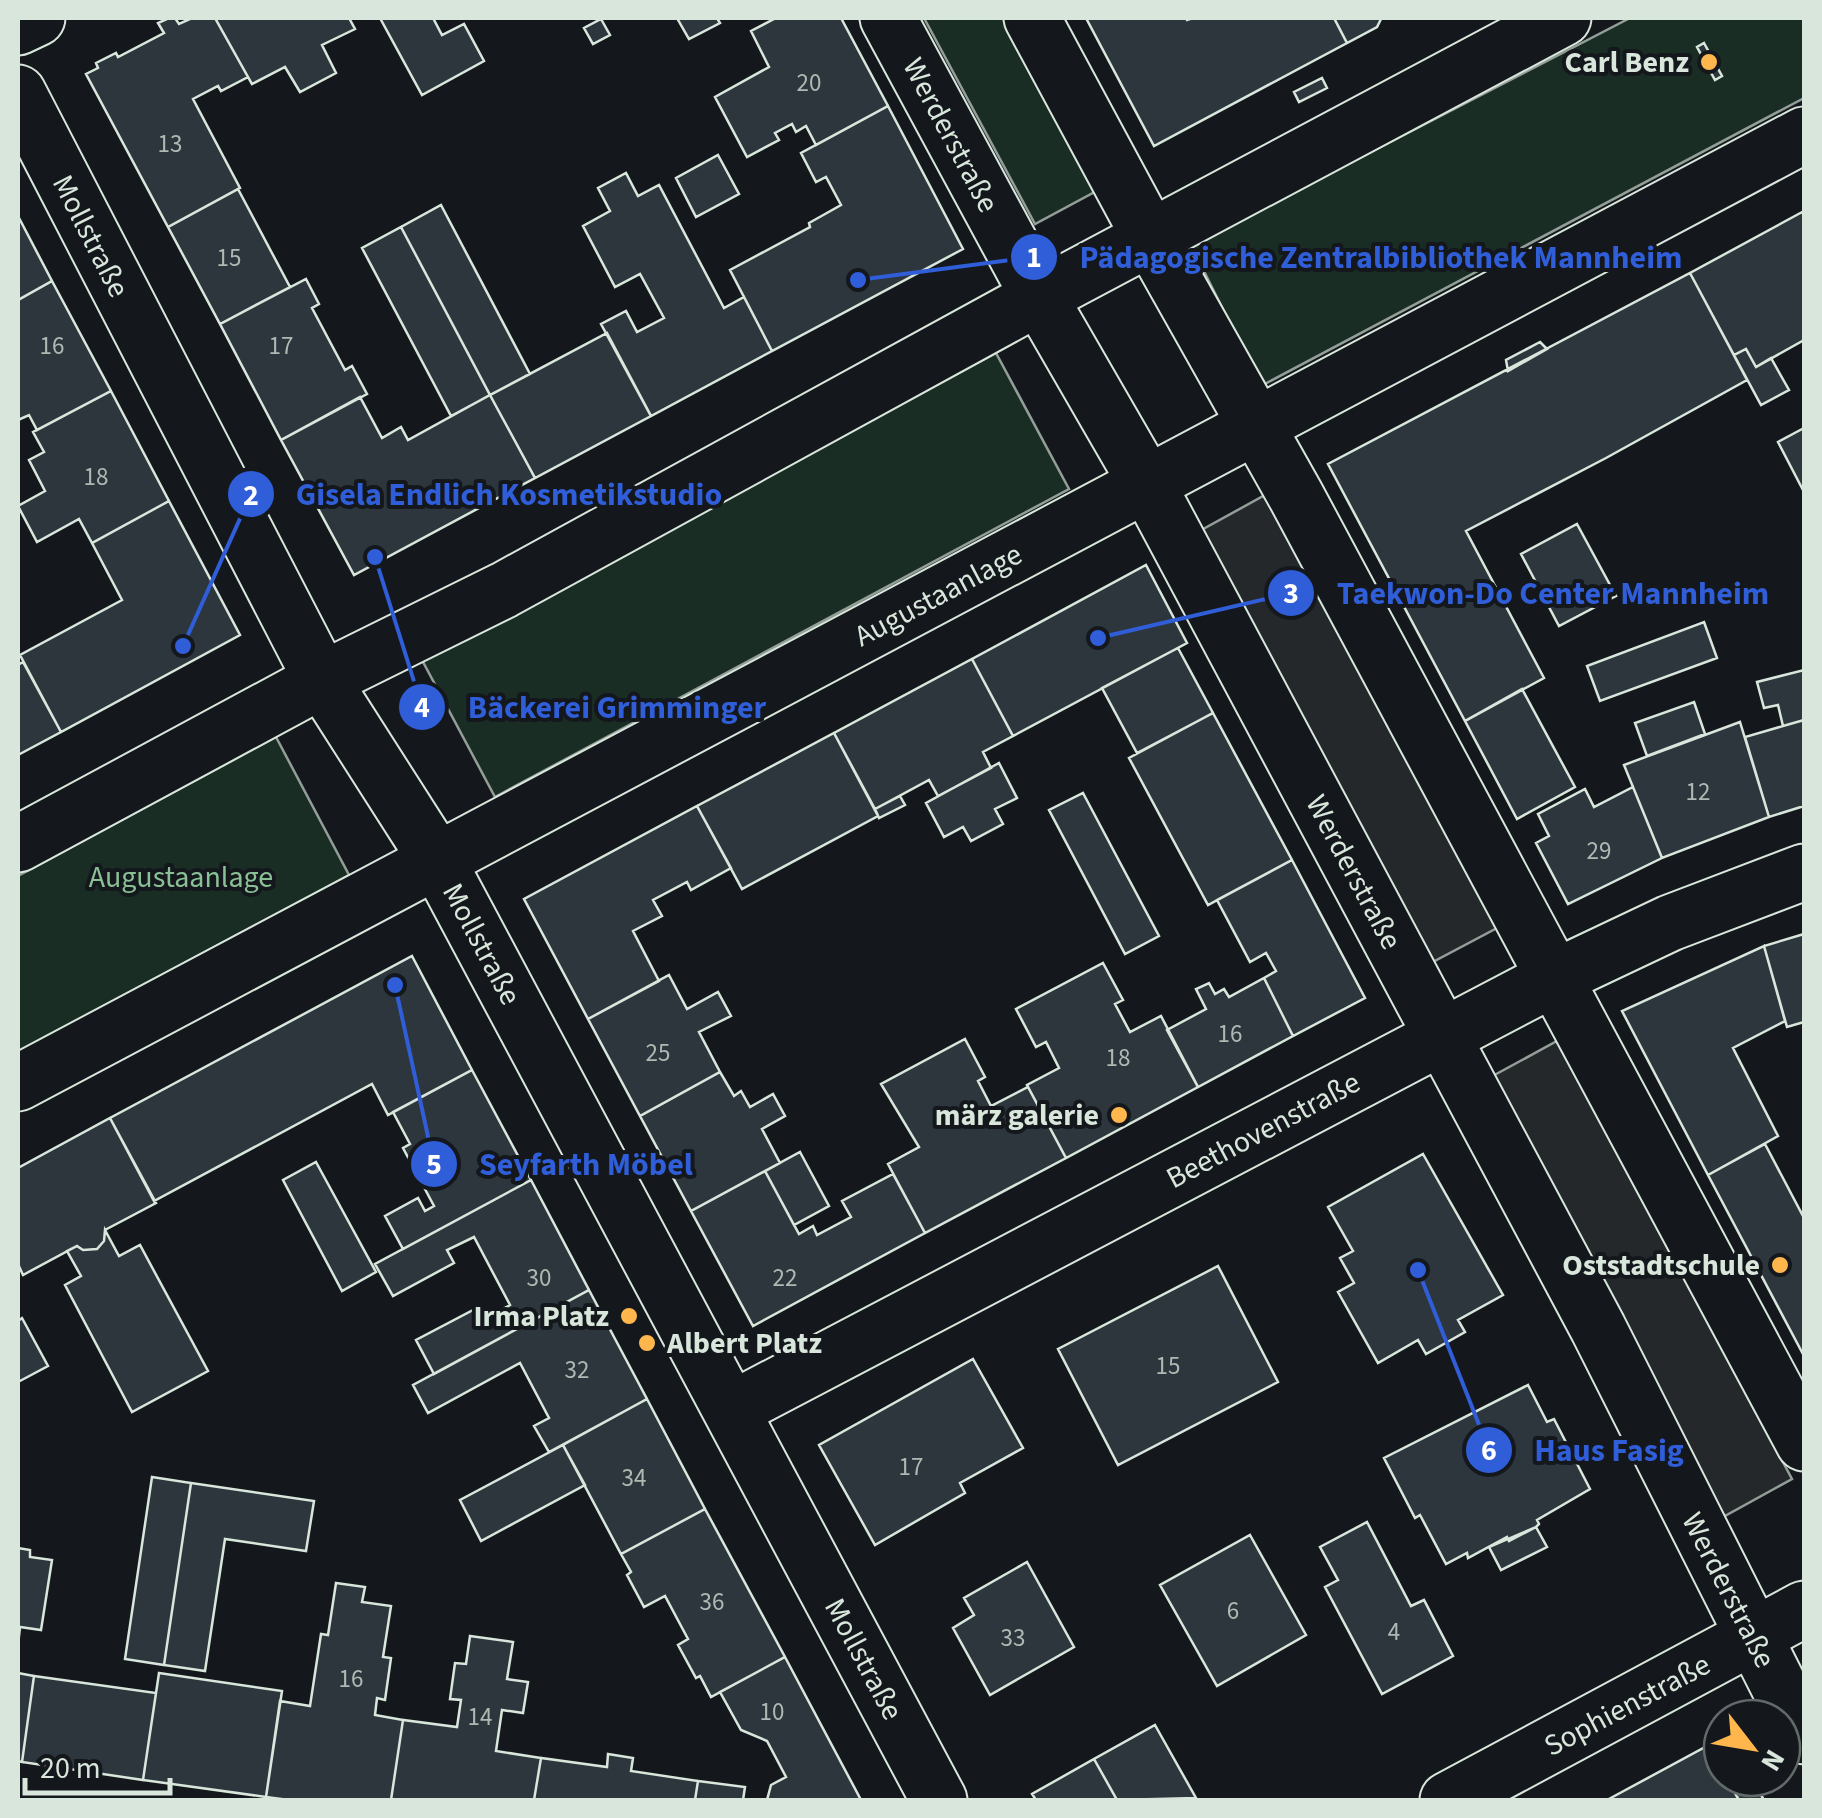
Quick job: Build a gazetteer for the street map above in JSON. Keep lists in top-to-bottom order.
{
  "streets": {
    "street": [
      "Werderstraße",
      "Mollstraße",
      "Augustaanlage",
      "Beethovenstraße",
      "Sophienstraße"
    ]
  },
  "crossings": [
    ["Werderstraße", "Augustaanlage"],
    ["Werderstraße", "Beethovenstraße"],
    ["Werderstraße", "Sophienstraße"],
    ["Mollstraße", "Augustaanlage"],
    ["Mollstraße", "Beethovenstraße"]
  ],
  "parks": ["Augustaanlage"],
  "places": [
    "Carl Benz",
    "Pädagogische Zentralbibliothek Mannheim",
    "Bäckerei Grimminger",
    "Taekwon-Do Center Mannheim",
    "Gisela Endlich Kosmetikstudio",
    "Seyfarth Möbel",
    "märz galerie",
    "Oststadtschule",
    "Haus Fasig",
    "Irma Platz",
    "Albert Platz"
  ],
  "house_numbers": [
    "20",
    "13",
    "15",
    "16",
    "17",
    "18",
    "12",
    "29",
    "16",
    "25",
    "18",
    "30",
    "22",
    "15",
    "32",
    "17",
    "34",
    "36",
    "6",
    "4",
    "33",
    "16",
    "10",
    "14"
  ],
  "scale_bar": "20 m",
  "north": "bottom right"
}
